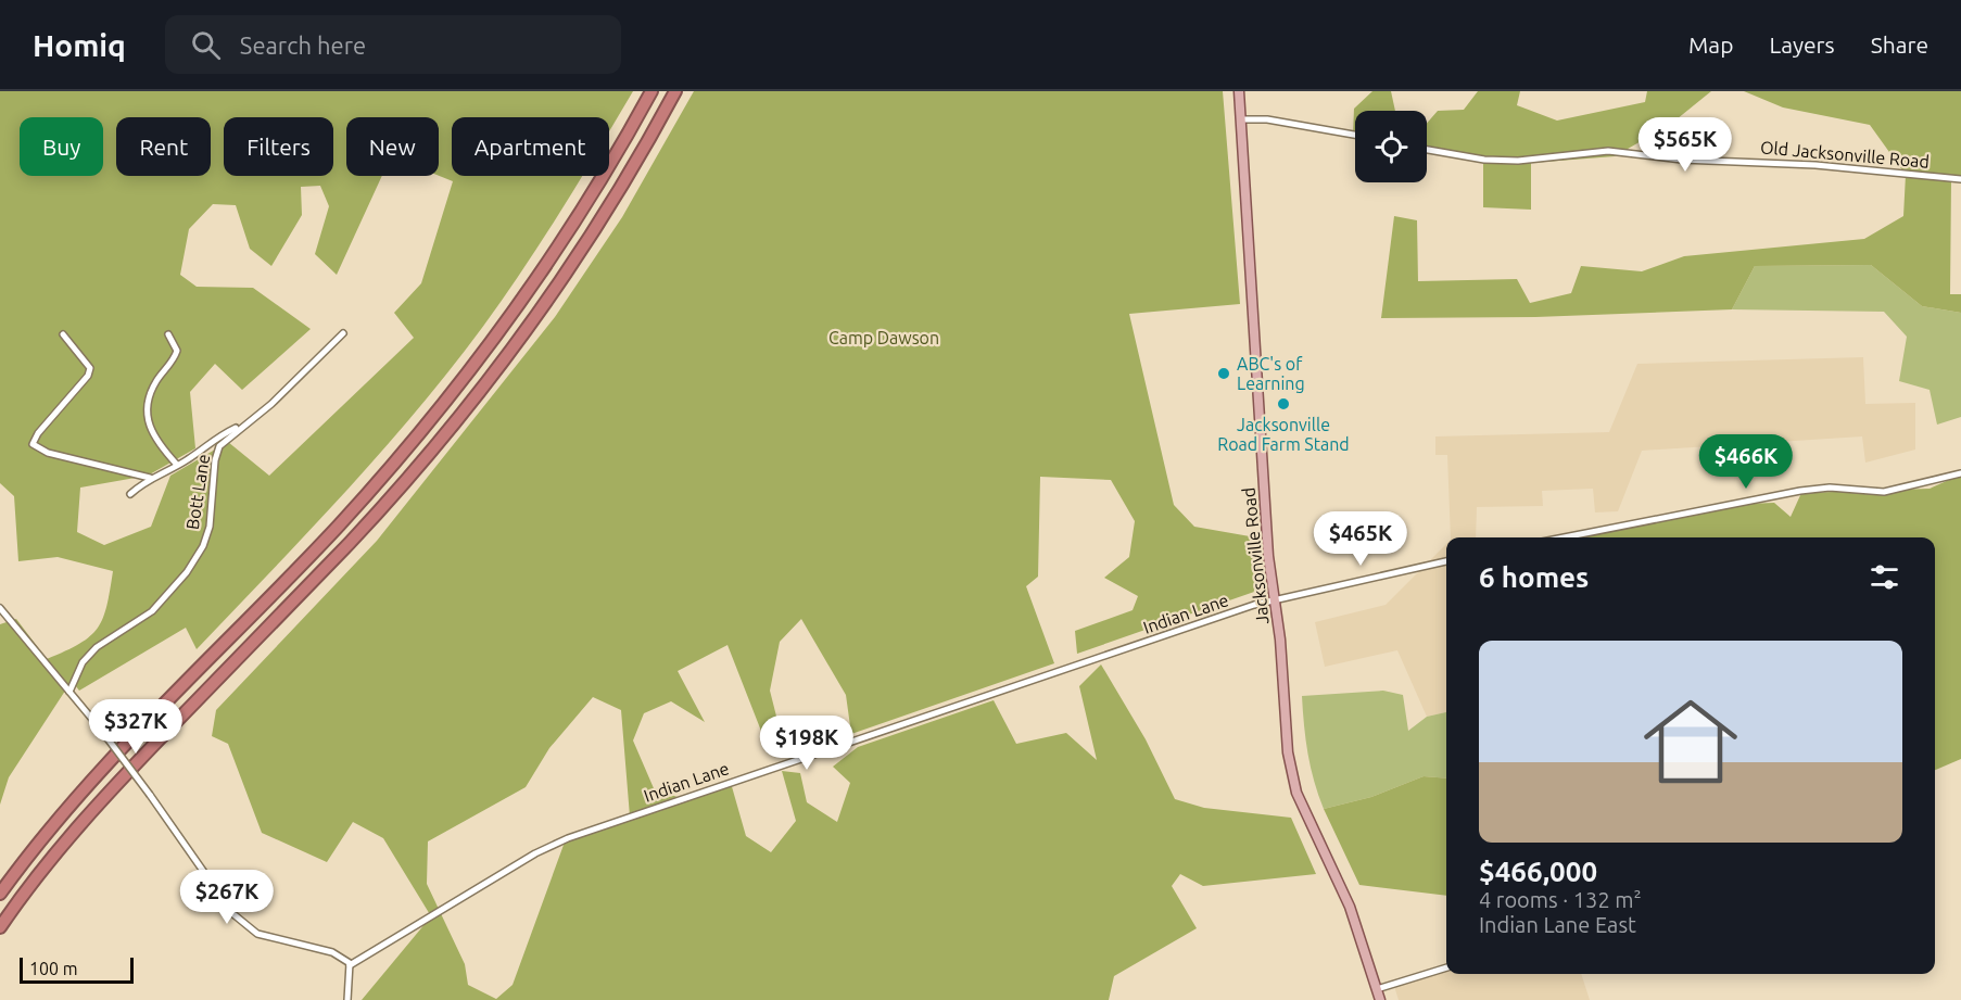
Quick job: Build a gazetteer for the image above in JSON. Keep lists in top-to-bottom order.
{
  "streets": {
    "main road": ["Jacksonville Road"],
    "street": ["Old Jacksonville Road", "Bott Lane", "Indian Lane"]
  },
  "crossings": [
    ["Jacksonville Road", "Indian Lane"]
  ],
  "parks": ["Camp Dawson"],
  "places": ["ABC's of Learning", "Jacksonville Road Farm Stand"],
  "scale_bar": "100 m",
  "page": {
    "header": "Homiq",
    "search": "Search here",
    "nav": ["Map", "Layers", "Share"],
    "price": [
      "$565K",
      "$466K",
      "$465K",
      "$327K",
      "$198K",
      "$267K"
    ],
    "chip": [
      "Buy",
      "Rent",
      "Filters",
      "New",
      "Apartment"
    ],
    "heading": "6 homes",
    "list": [
      {
        "name": "$466,000",
        "note": "4 rooms · 132 m² · Indian Lane East"
      }
    ],
    "scale": "100 m"
  }
}
